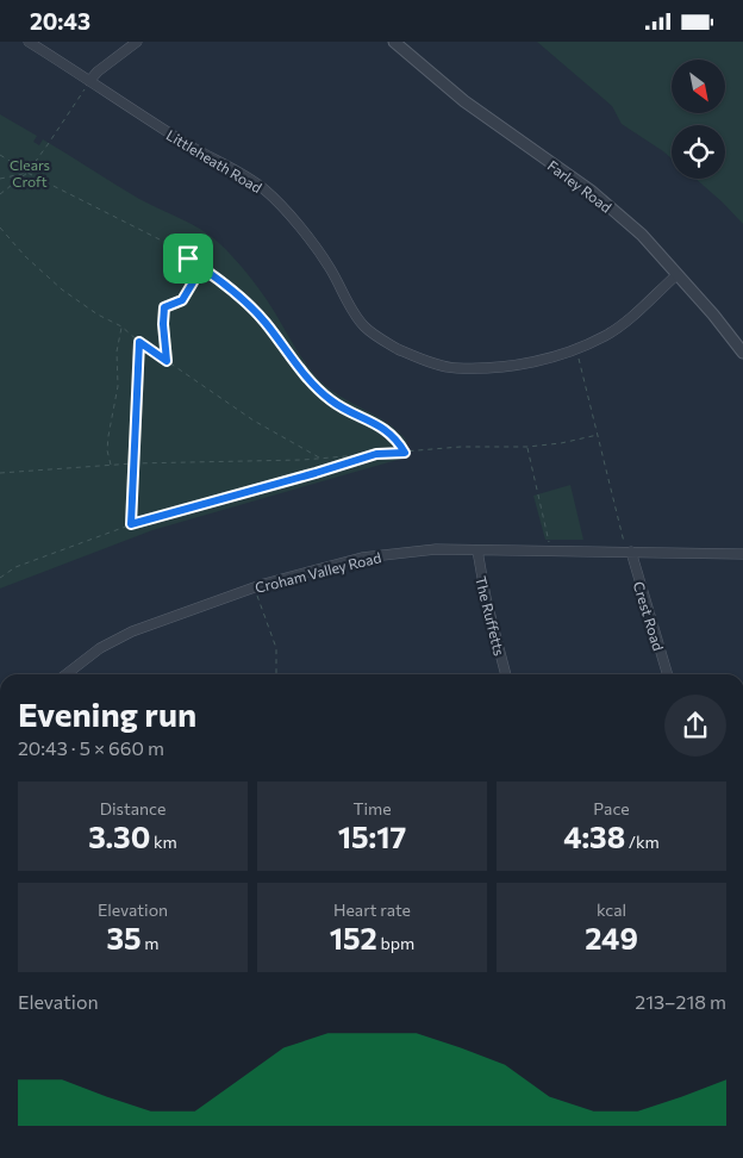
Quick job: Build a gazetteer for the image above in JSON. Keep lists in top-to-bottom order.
{
  "streets": {
    "street": [
      "Littleheath Road",
      "Farley Road",
      "Croham Valley Road",
      "The Ruffetts",
      "Crest Road"
    ]
  },
  "crossings": [
    ["Littleheath Road", "Farley Road"],
    ["Croham Valley Road", "The Ruffetts"],
    ["Croham Valley Road", "Crest Road"]
  ],
  "parks": ["Clears Croft"],
  "north": "bottom right",
  "page": {
    "status": "20:43",
    "heading": ["Evening run", "20:43 · 5 × 660 m"],
    "stats": [
      ["Distance", "3.30 km"],
      ["Time", "15:17"],
      ["Pace", "4:38 /km"],
      ["Elevation", "35 m"],
      ["Heart rate", "152 bpm"],
      ["kcal", "249"]
    ],
    "chart": ["Elevation", "213–218 m"]
  }
}
